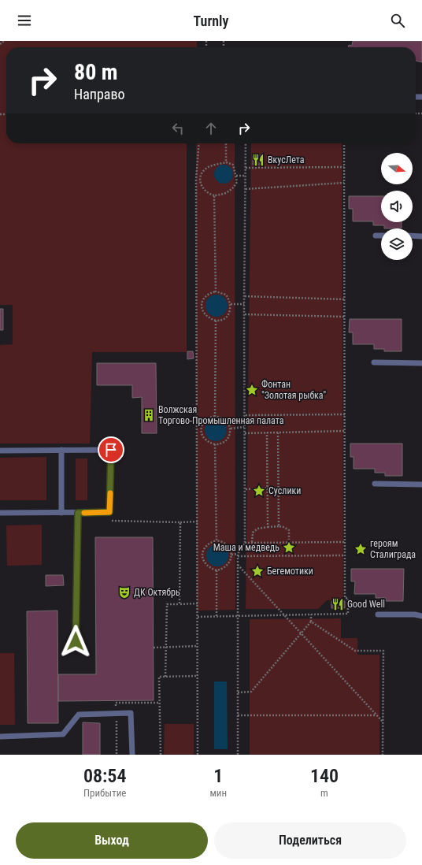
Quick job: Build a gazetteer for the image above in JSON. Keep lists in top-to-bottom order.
{
  "places": {
    "restaurant": ["ВкусЛета", "Good Well"],
    "place": [
      "Фонтан \"Золотая рыбка\"",
      "Суслики",
      "Маша и медведь",
      "героям Сталиграда",
      "Бегемотики"
    ],
    "building": ["Волжская Торгово-Промышленная палата"],
    "theatre": ["ДК Октябрь"]
  },
  "north": "right",
  "page": {
    "header": "Turnly",
    "turn": ["80 m", "Направо"],
    "eta": [
      "08:54",
      "Прибытие",
      "1",
      "мин",
      "140",
      "m"
    ],
    "buttons": ["Выход", "Поделиться"]
  }
}
